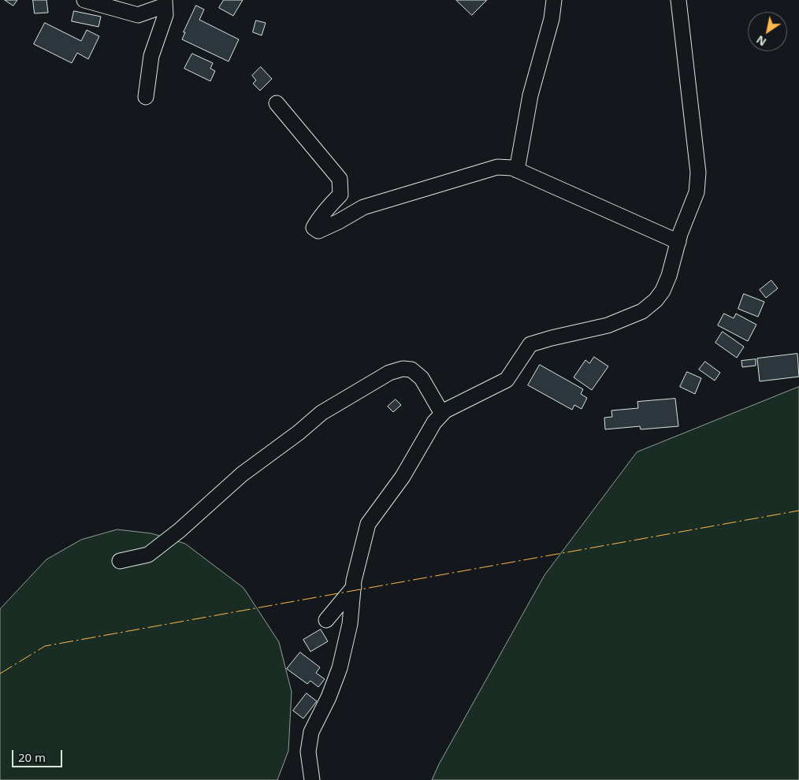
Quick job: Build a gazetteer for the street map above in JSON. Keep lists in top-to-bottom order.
{
  "scale_bar": "20 m",
  "north": "bottom left"
}
